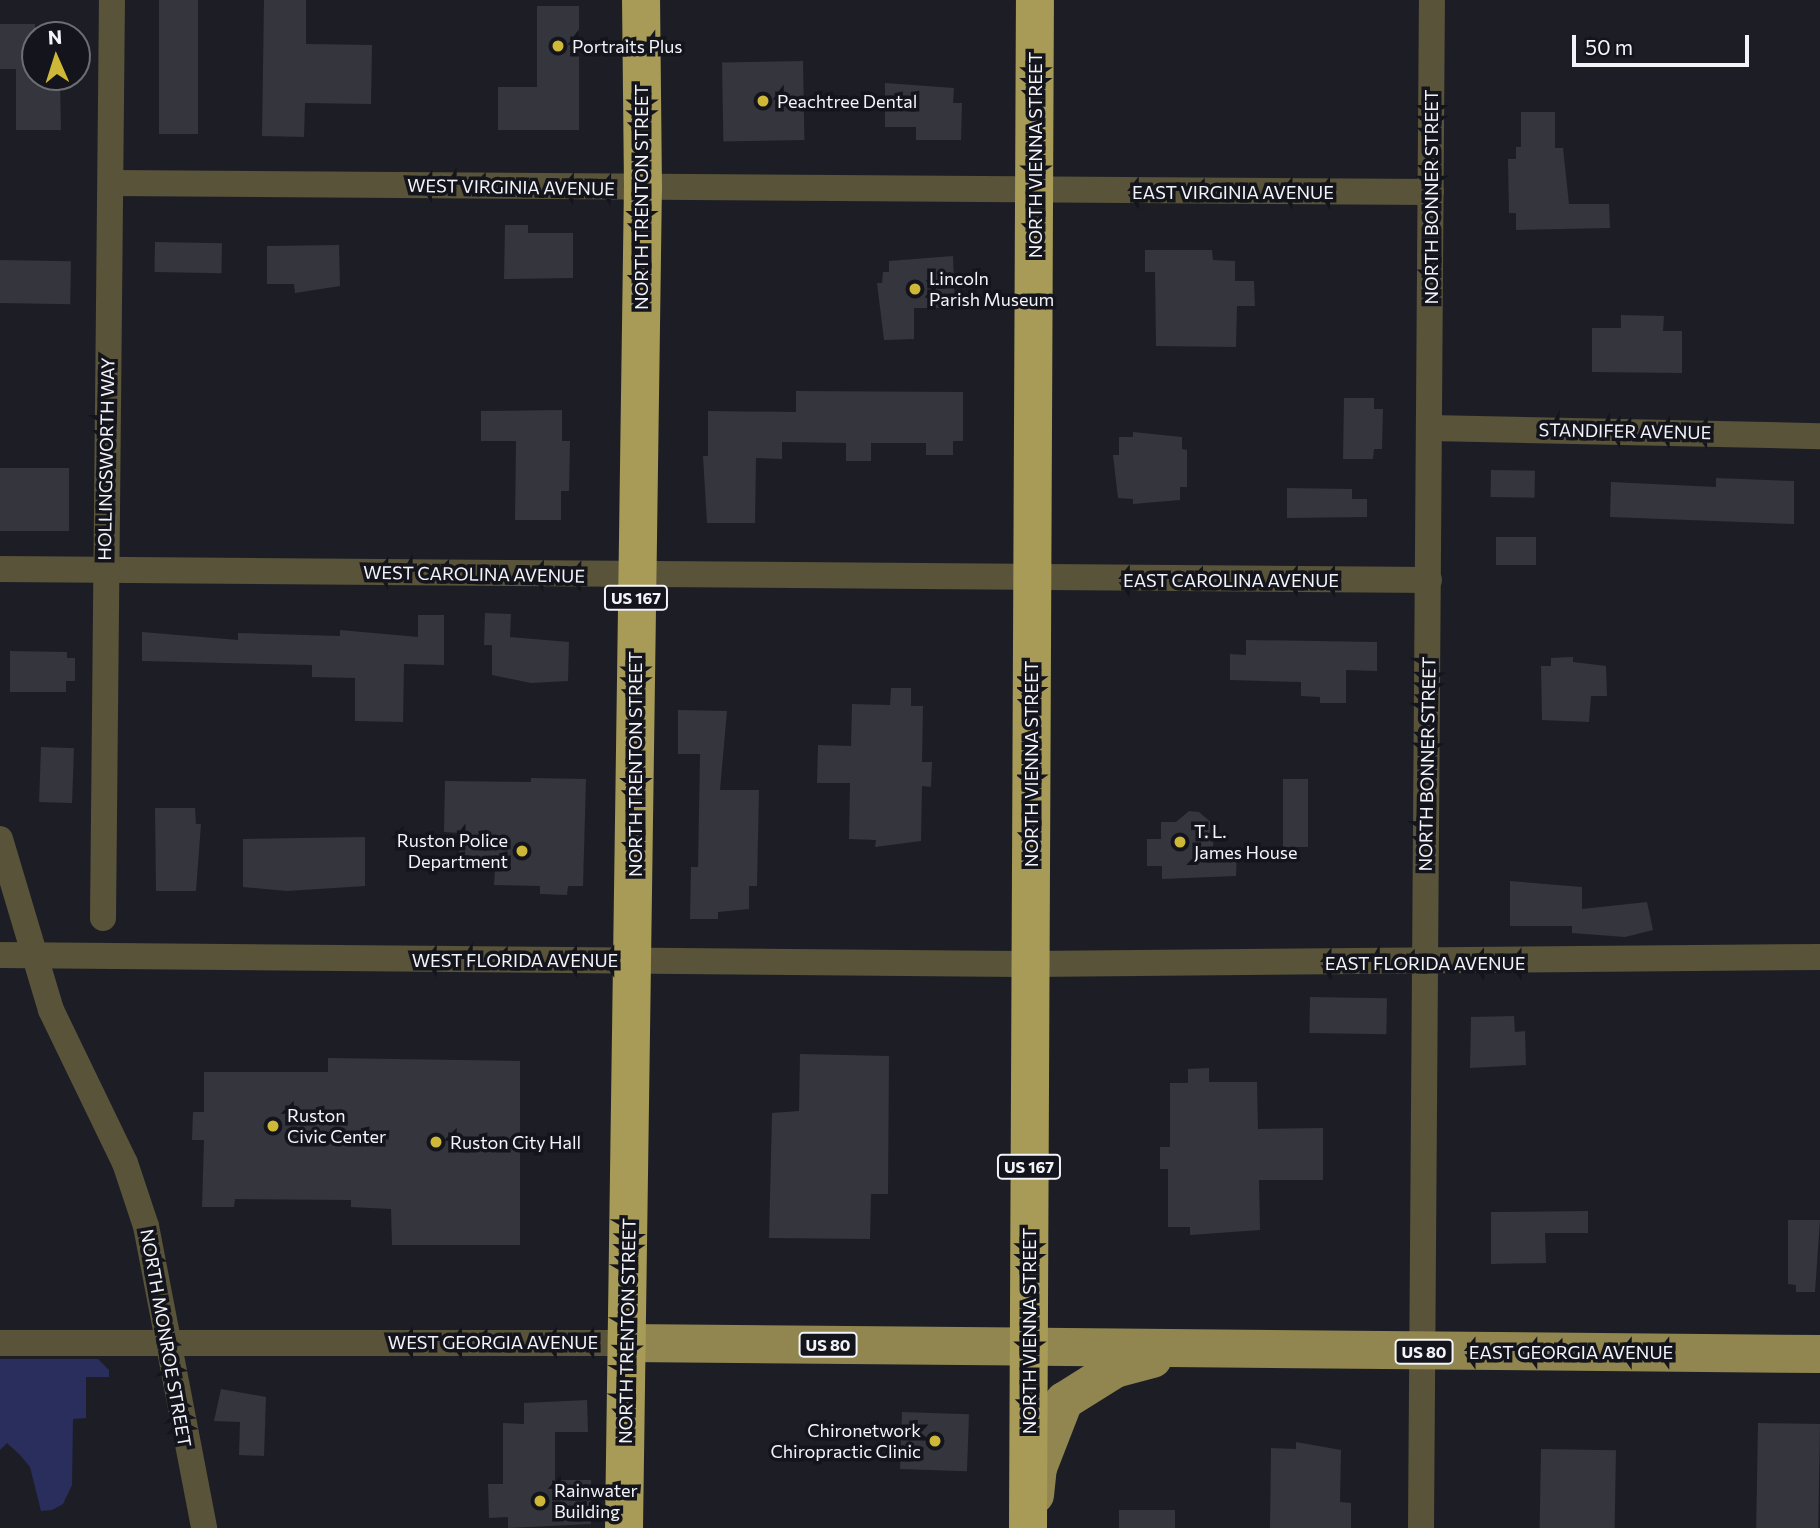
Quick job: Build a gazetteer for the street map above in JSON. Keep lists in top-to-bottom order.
{
  "streets": {
    "highway": ["NORTH VIENNA STREET", "NORTH TRENTON STREET", "US 167"],
    "main road": ["WEST GEORGIA AVENUE", "US 80", "EAST GEORGIA AVENUE"],
    "street": [
      "WEST VIRGINIA AVENUE",
      "EAST VIRGINIA AVENUE",
      "NORTH BONNER STREET",
      "STANDIFER AVENUE",
      "HOLLINGSWORTH WAY",
      "WEST CAROLINA AVENUE",
      "EAST CAROLINA AVENUE",
      "WEST FLORIDA AVENUE",
      "EAST FLORIDA AVENUE",
      "NORTH MONROE STREET"
    ]
  },
  "crossings": [
    ["NORTH VIENNA STREET", "WEST VIRGINIA AVENUE"],
    ["NORTH VIENNA STREET", "EAST VIRGINIA AVENUE"],
    ["NORTH VIENNA STREET", "WEST CAROLINA AVENUE"],
    ["NORTH VIENNA STREET", "EAST CAROLINA AVENUE"],
    ["NORTH VIENNA STREET", "WEST FLORIDA AVENUE"],
    ["NORTH VIENNA STREET", "EAST FLORIDA AVENUE"],
    ["NORTH VIENNA STREET", "WEST GEORGIA AVENUE"],
    ["NORTH VIENNA STREET", "EAST GEORGIA AVENUE"],
    ["WEST VIRGINIA AVENUE", "EAST VIRGINIA AVENUE"],
    ["WEST VIRGINIA AVENUE", "NORTH TRENTON STREET"],
    ["WEST VIRGINIA AVENUE", "HOLLINGSWORTH WAY"],
    ["EAST VIRGINIA AVENUE", "NORTH BONNER STREET"],
    ["NORTH TRENTON STREET", "WEST CAROLINA AVENUE"],
    ["NORTH TRENTON STREET", "WEST FLORIDA AVENUE"],
    ["NORTH TRENTON STREET", "WEST GEORGIA AVENUE"],
    ["NORTH BONNER STREET", "STANDIFER AVENUE"],
    ["NORTH BONNER STREET", "EAST CAROLINA AVENUE"],
    ["NORTH BONNER STREET", "EAST FLORIDA AVENUE"],
    ["NORTH BONNER STREET", "EAST GEORGIA AVENUE"],
    ["HOLLINGSWORTH WAY", "WEST CAROLINA AVENUE"],
    ["WEST CAROLINA AVENUE", "EAST CAROLINA AVENUE"],
    ["WEST FLORIDA AVENUE", "EAST FLORIDA AVENUE"],
    ["WEST FLORIDA AVENUE", "NORTH MONROE STREET"],
    ["NORTH MONROE STREET", "WEST GEORGIA AVENUE"],
    ["WEST GEORGIA AVENUE", "EAST GEORGIA AVENUE"]
  ],
  "places": [
    "Portraits Plus",
    "Peachtree Dental",
    "Lincoln Parish Museum",
    "T. L. James House",
    "Ruston Police Department",
    "Ruston Civic Center",
    "Ruston City Hall",
    "Chironetwork Chiropractic Clinic",
    "Rainwater Building"
  ],
  "scale_bar": "50 m",
  "north": "top"
}
